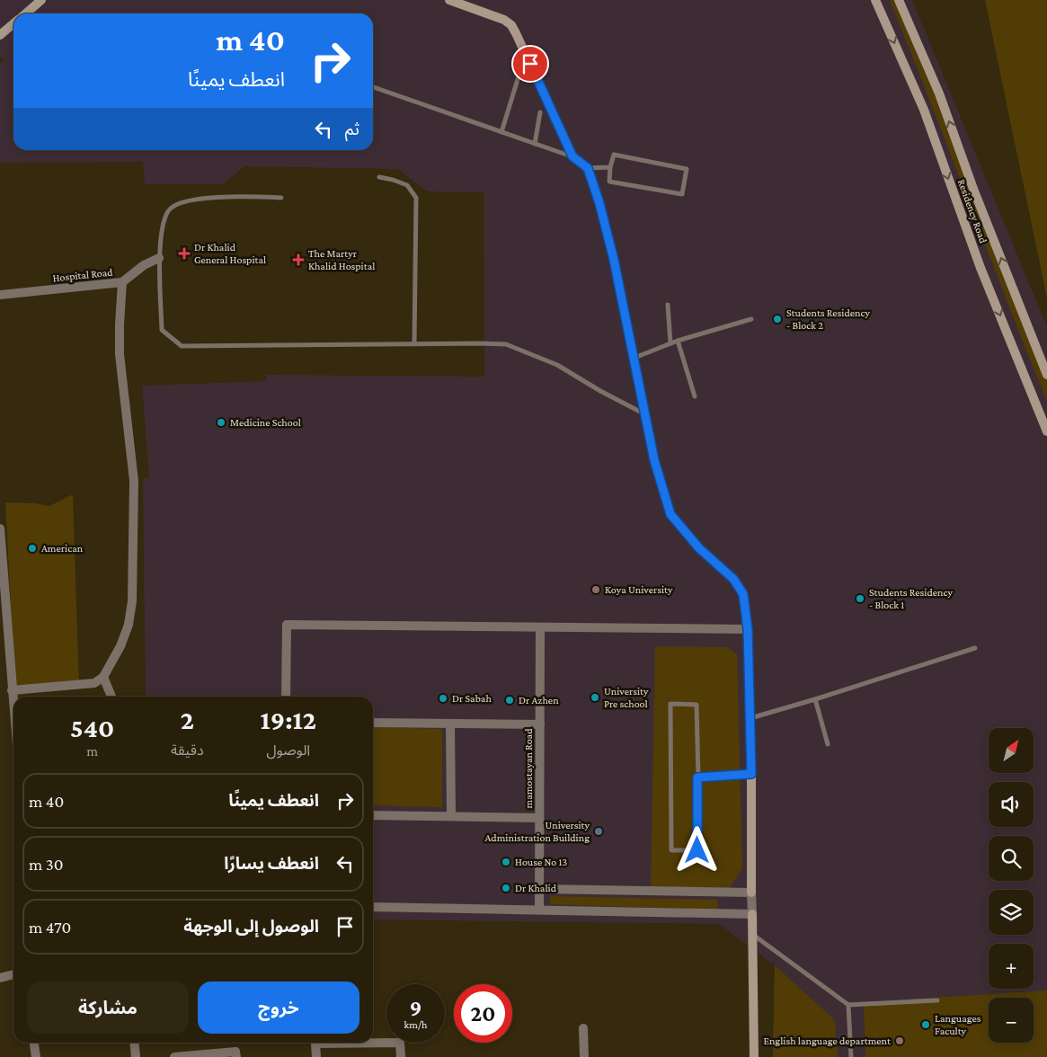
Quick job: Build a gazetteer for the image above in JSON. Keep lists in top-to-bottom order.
{
  "streets": {
    "street": ["Residency Road", "Hospital Road", "mamostayan Road"]
  },
  "places": {
    "health": ["Dr Khalid General Hospital", "The Martyr Khalid Hospital"],
    "other": [
      "Students Residency - Block 2",
      "Medicine School",
      "American",
      "Koya University",
      "Students Residency - Block 1",
      "University Pre school",
      "Dr Sabah",
      "Dr Azhen",
      "University Administration Building",
      "House No 13",
      "Dr Khalid",
      "Languages Faculty",
      "English language department"
    ]
  },
  "north": "top right",
  "page": {
    "turn": ["40 m", "انعطف يمينًا"],
    "then": "ثم",
    "eta": [
      "19:12",
      "الوصول",
      "2",
      "دقيقة",
      "540",
      "m"
    ],
    "map_buttons": ["+", "−"],
    "list": [
      {
        "name": "انعطف يمينًا",
        "value": "40 m"
      },
      {
        "name": "انعطف يسارًا",
        "value": "30 m"
      },
      {
        "name": "الوصول إلى الوجهة",
        "value": "470 m"
      }
    ],
    "buttons": ["خروج", "مشاركة"],
    "speed": "9 km/h",
    "limit": "20"
  }
}
